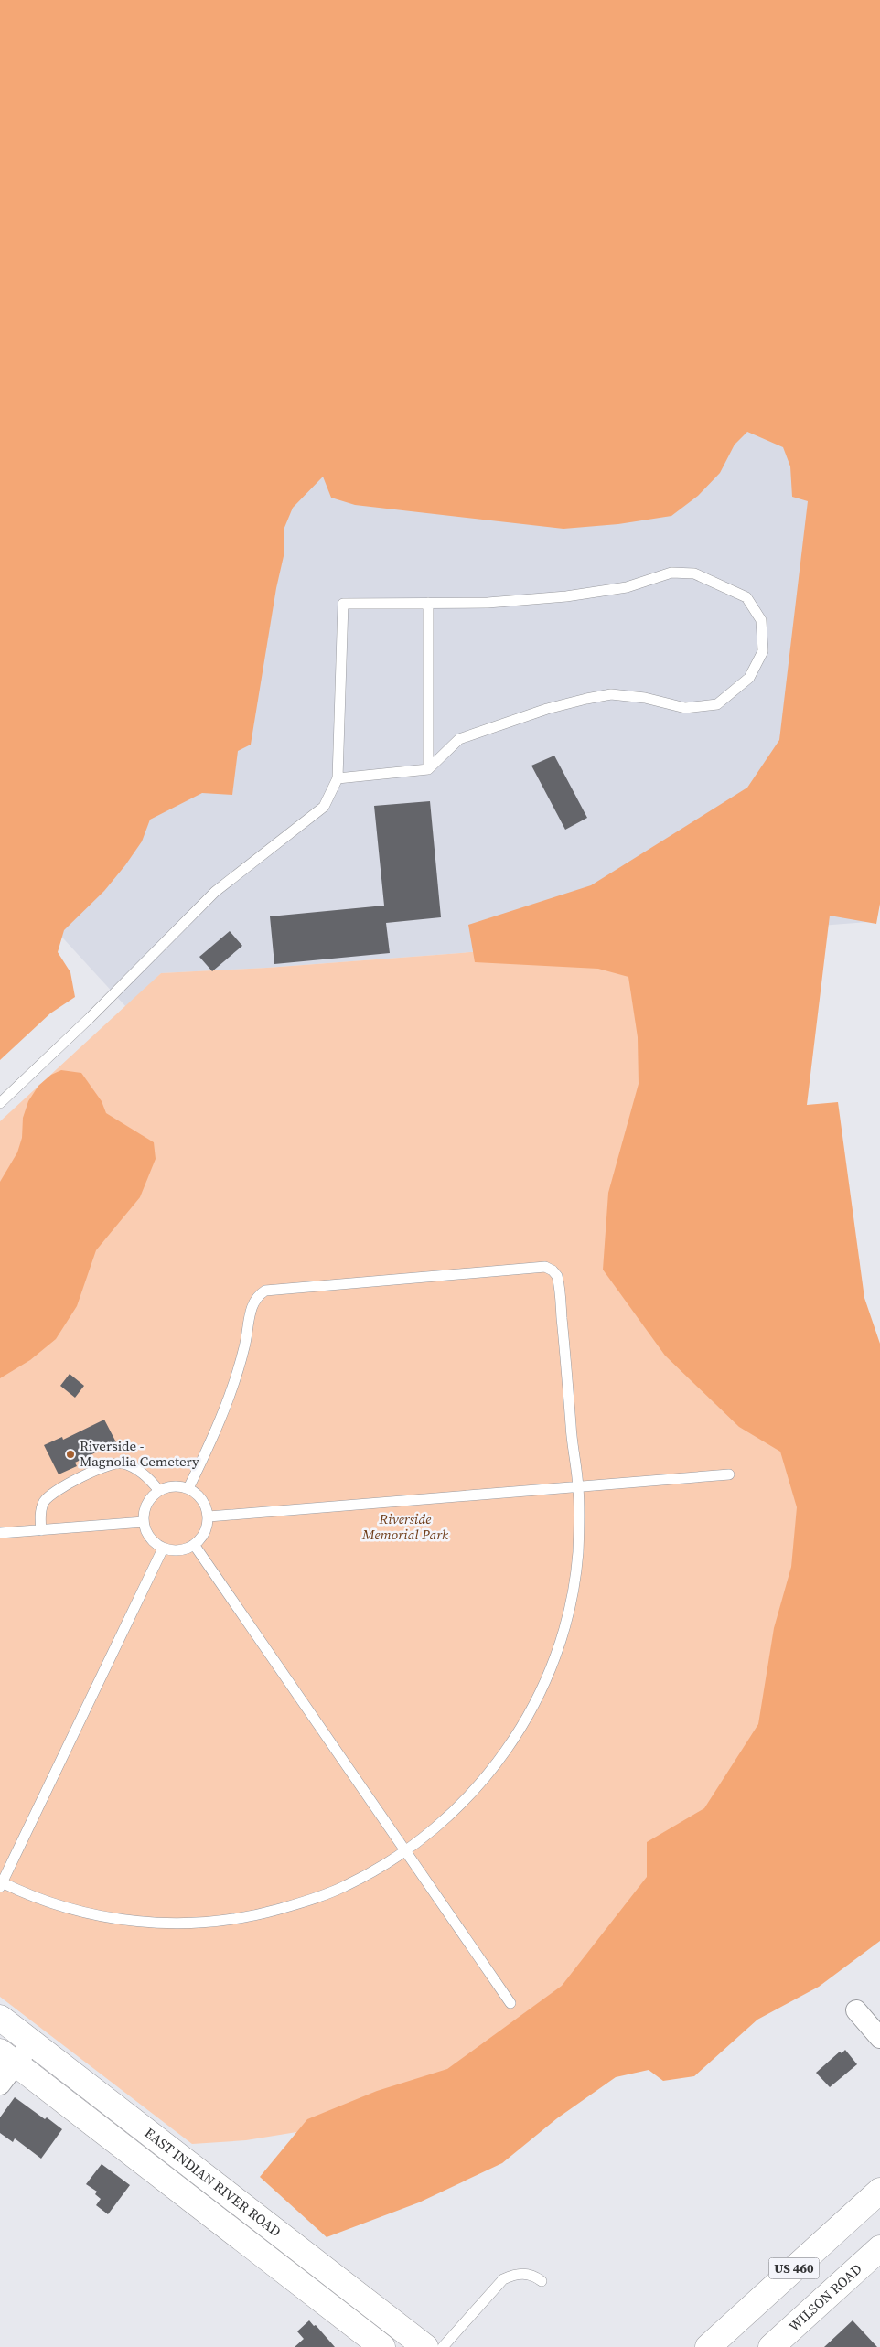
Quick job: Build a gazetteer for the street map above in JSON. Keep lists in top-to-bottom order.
{
  "streets": {
    "main road": ["EAST INDIAN RIVER ROAD", "US 460", "WILSON ROAD"]
  },
  "parks": ["Riverside Memorial Park"],
  "places": ["Riverside - Magnolia Cemetery"]
}
